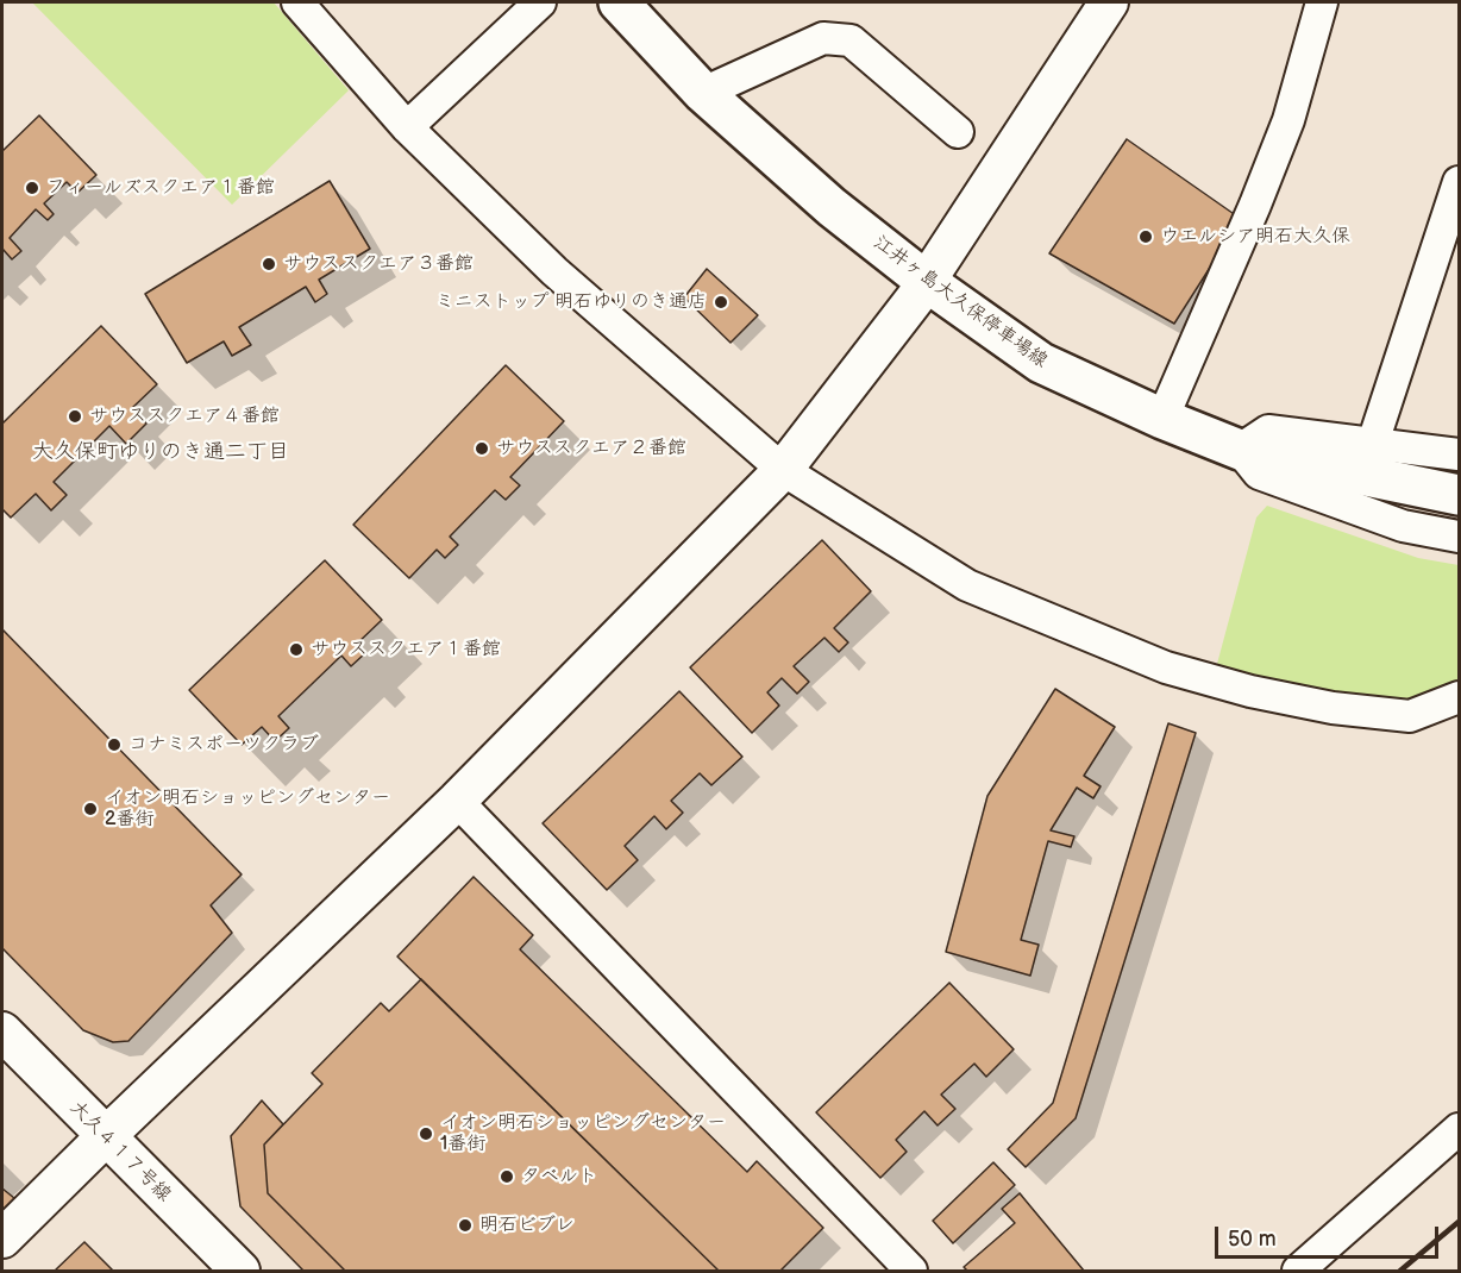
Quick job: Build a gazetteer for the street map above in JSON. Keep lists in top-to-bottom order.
{
  "streets": {
    "main road": ["江井ヶ島大久保停車場線"],
    "street": ["大久４１７号線"]
  },
  "districts": ["大久保町ゆりのき通二丁目"],
  "places": [
    "フィールズスクエア１番館",
    "ウエルシア明石大久保",
    "サウススクエア３番館",
    "ミニストップ 明石ゆりのき通店",
    "サウススクエア４番館",
    "サウススクエア２番館",
    "サウススクエア１番館",
    "コナミスポーツクラブ",
    "イオン明石ショッピングセンター 2番街",
    "イオン明石ショッピングセンター 1番街",
    "タベルト",
    "明石ビブレ"
  ],
  "scale_bar": "50 m"
}
